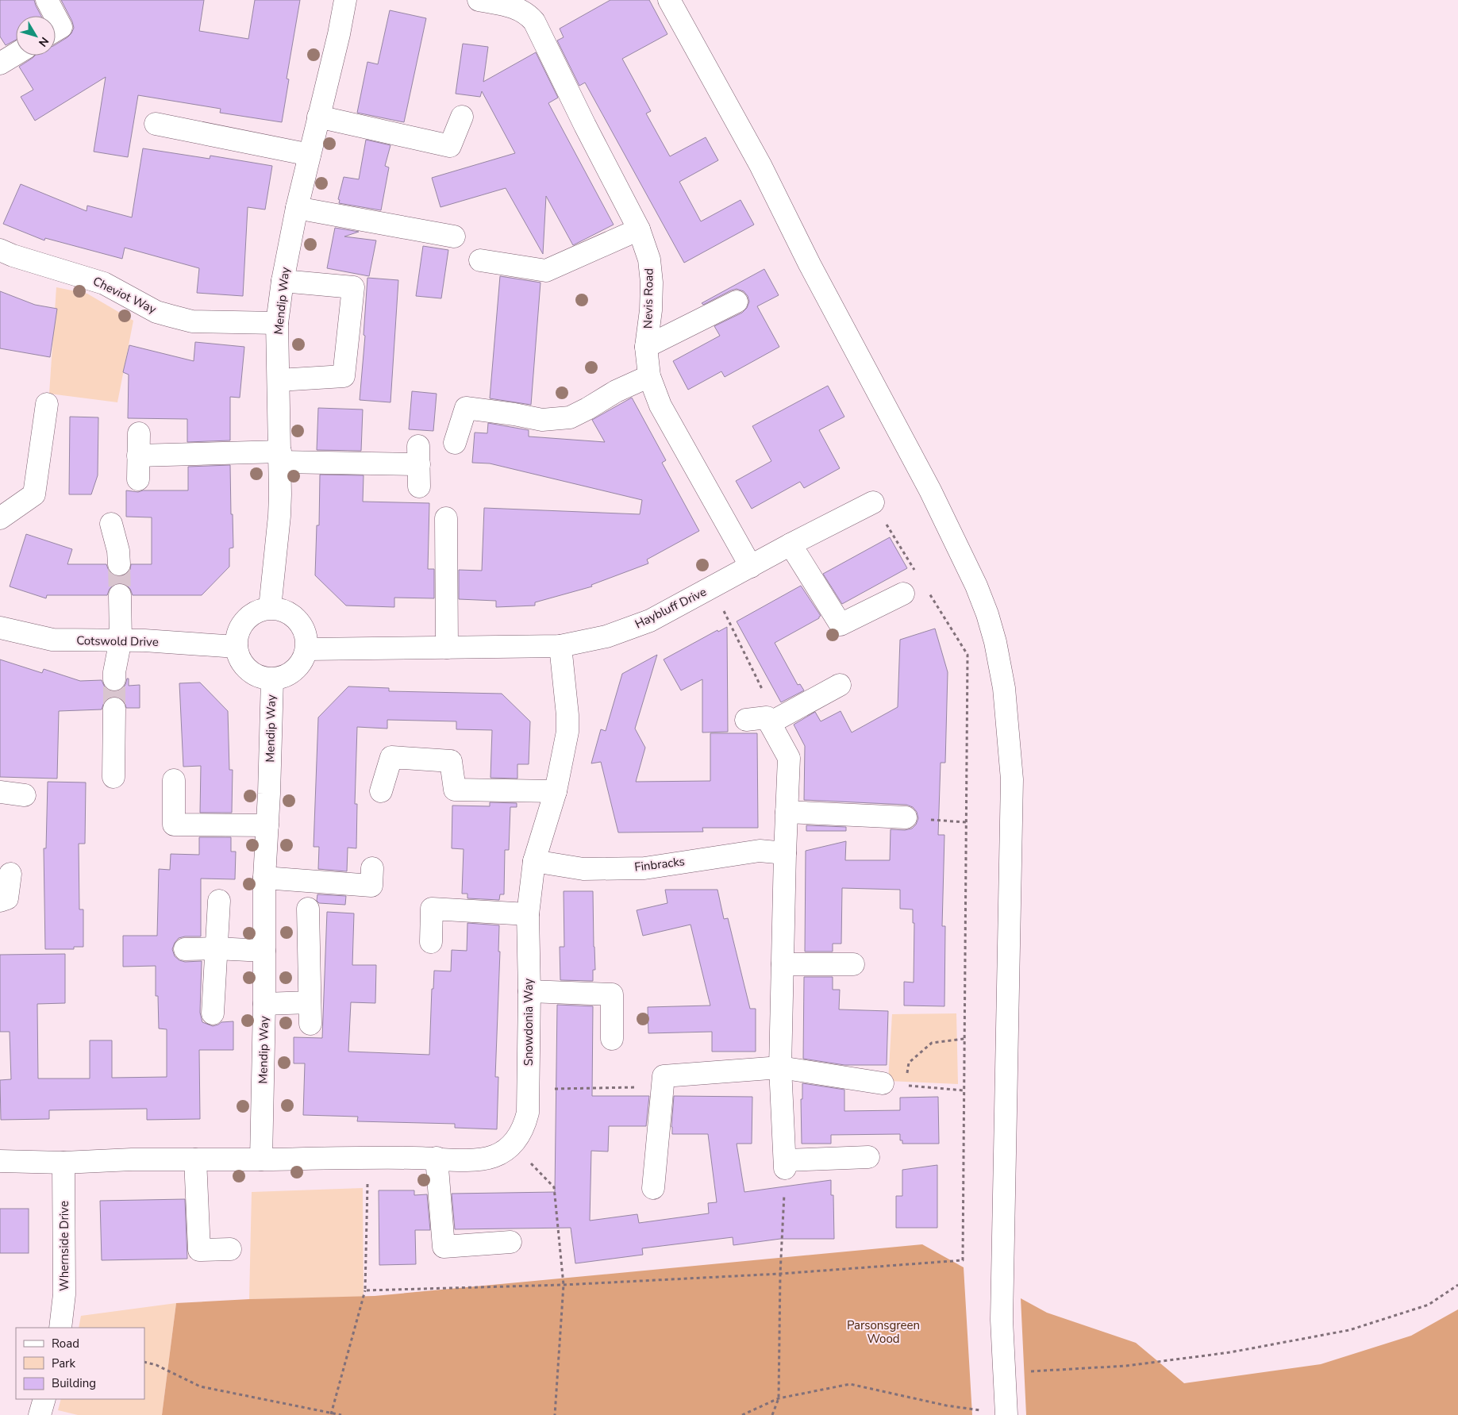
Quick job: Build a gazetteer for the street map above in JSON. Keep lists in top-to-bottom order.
{
  "streets": {
    "street": [
      "Cheviot Way",
      "Nevis Road",
      "Mendip Way",
      "Haybluff Drive",
      "Cotswold Drive",
      "Finbracks",
      "Snowdonia Way",
      "Whernside Drive"
    ]
  },
  "crossings": [
    ["Cheviot Way", "Mendip Way"],
    ["Nevis Road", "Haybluff Drive"],
    ["Mendip Way", "Haybluff Drive"],
    ["Mendip Way", "Cotswold Drive"],
    ["Mendip Way", "Snowdonia Way"],
    ["Haybluff Drive", "Cotswold Drive"],
    ["Haybluff Drive", "Snowdonia Way"],
    ["Finbracks", "Snowdonia Way"]
  ],
  "parks": ["Parsonsgreen Wood"],
  "legend": ["Road", "Park", "Building"],
  "north": "bottom right"
}
